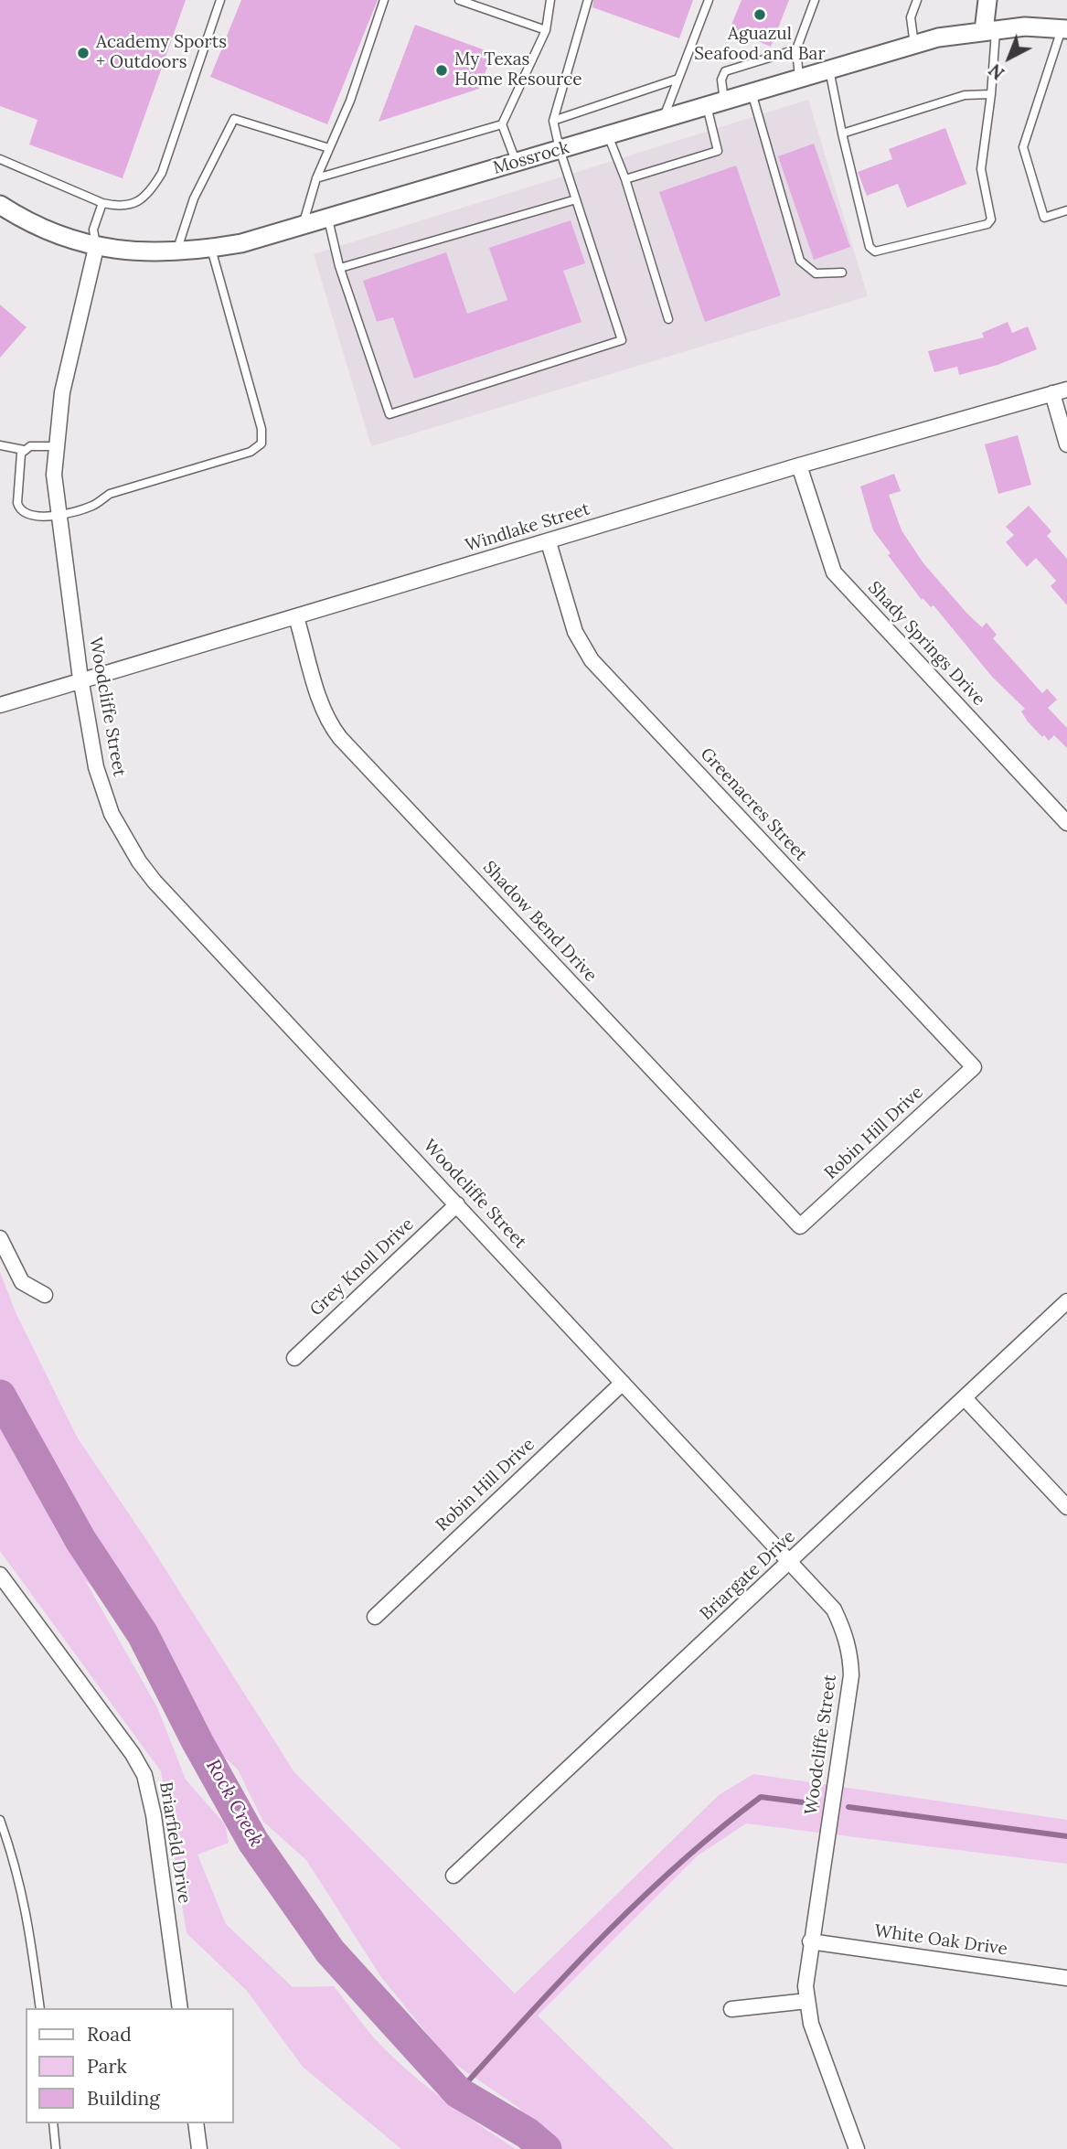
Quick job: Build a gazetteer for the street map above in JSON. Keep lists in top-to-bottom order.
{
  "streets": {
    "street": [
      "Mossrock",
      "Windlake Street",
      "Shady Springs Drive",
      "Woodcliffe Street",
      "Greenacres Street",
      "Shadow Bend Drive",
      "Robin Hill Drive",
      "Grey Knoll Drive",
      "Briargate Drive",
      "Briarfield Drive",
      "White Oak Drive"
    ]
  },
  "crossings": [
    ["Mossrock", "Woodcliffe Street"],
    ["Windlake Street", "Shady Springs Drive"],
    ["Windlake Street", "Woodcliffe Street"],
    ["Windlake Street", "Greenacres Street"],
    ["Windlake Street", "Shadow Bend Drive"],
    ["Woodcliffe Street", "Robin Hill Drive"],
    ["Woodcliffe Street", "Grey Knoll Drive"],
    ["Woodcliffe Street", "Briargate Drive"],
    ["Woodcliffe Street", "White Oak Drive"],
    ["Greenacres Street", "Robin Hill Drive"],
    ["Shadow Bend Drive", "Robin Hill Drive"]
  ],
  "water": ["Rock Creek"],
  "places": ["Aguazul Seafood and Bar", "Academy Sports + Outdoors", "My Texas Home Resource"],
  "legend": ["Road", "Park", "Building"],
  "north": "bottom left"
}
